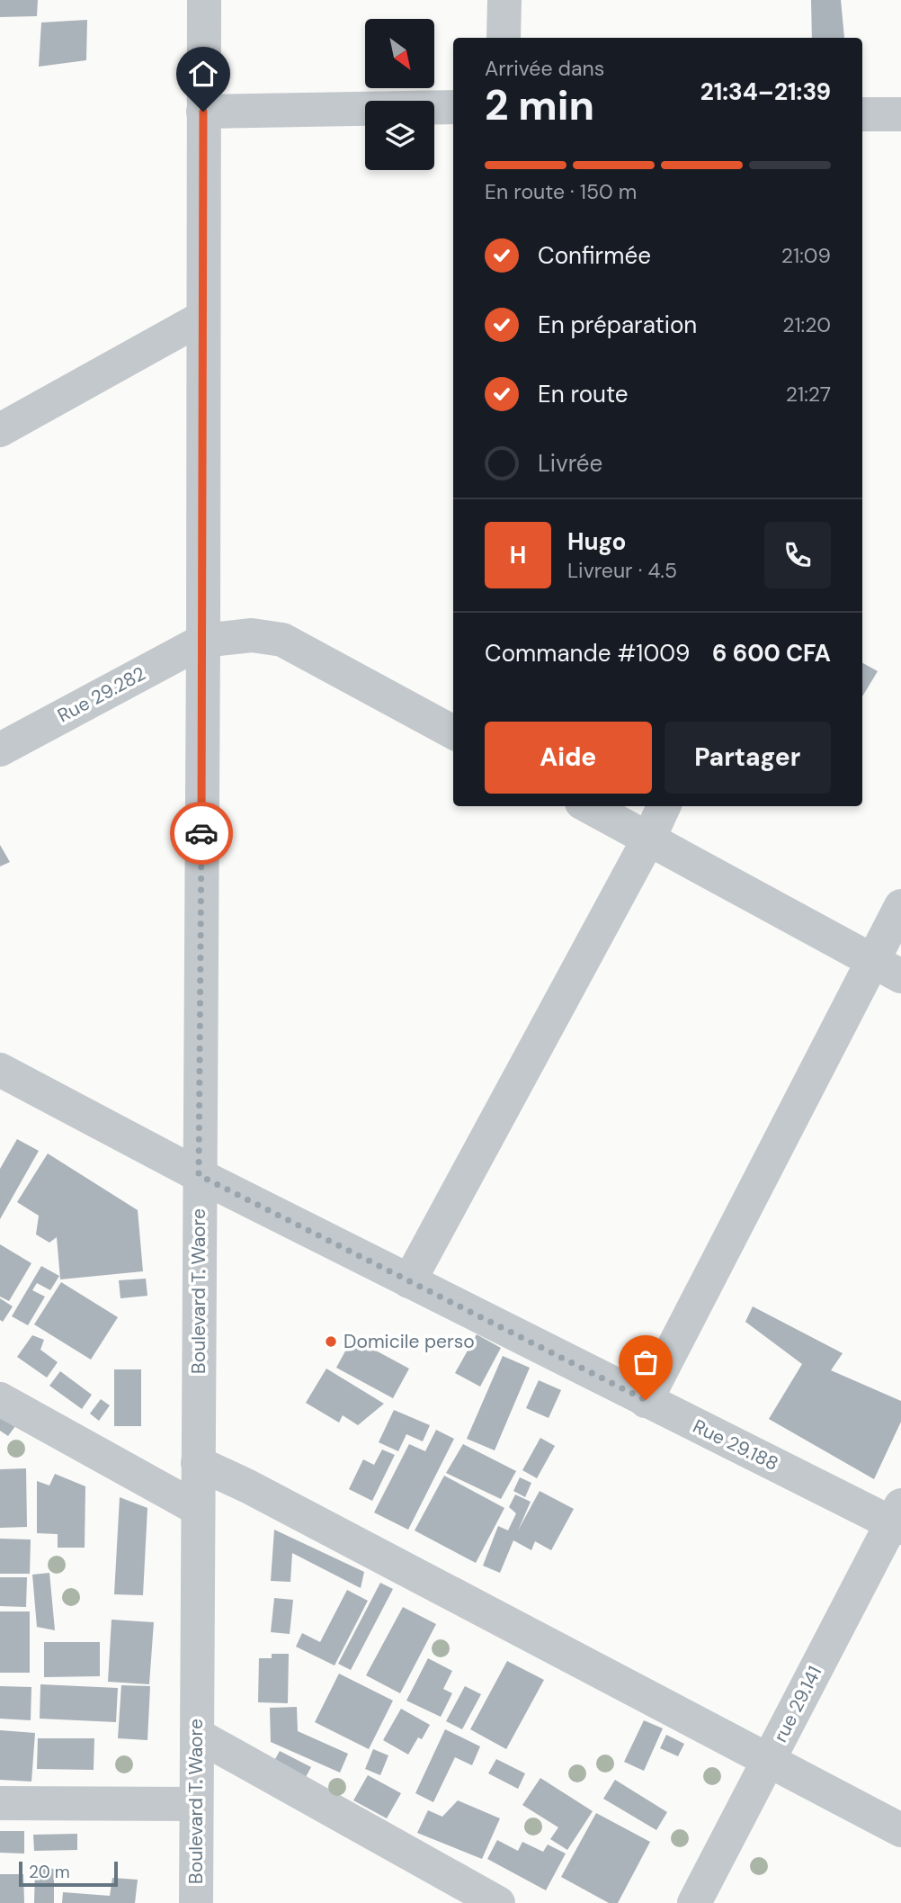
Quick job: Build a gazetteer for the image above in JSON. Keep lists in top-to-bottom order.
{
  "streets": {
    "street": [
      "Rue 29.282",
      "Boulevard T. Waore",
      "Rue 29.188",
      "rue 29.141"
    ]
  },
  "crossings": [
    ["Rue 29.282", "Boulevard T. Waore"],
    ["Boulevard T. Waore", "Rue 29.188"],
    ["Rue 29.188", "rue 29.141"]
  ],
  "places": ["Domicile perso"],
  "scale_bar": "20 m",
  "north": "bottom right",
  "page": {
    "heading": ["2 min", "Arrivée dans", "21:34–21:39"],
    "panel": [
      "Hugo",
      "Livreur · 4.5",
      "Commande #1009",
      "6 600 CFA"
    ],
    "bar": "En route · 150 m",
    "list": [
      ["Confirmée", "21:09"],
      ["En préparation", "21:20"],
      ["En route", "21:27"],
      "Livrée"
    ],
    "round": "H",
    "buttons": ["Aide", "Partager"],
    "scale": "20 m"
  }
}
